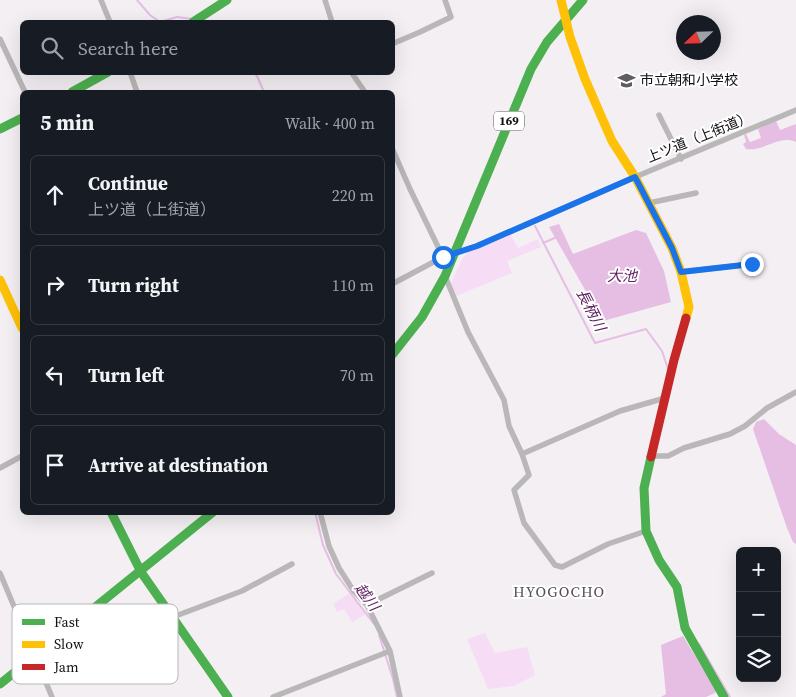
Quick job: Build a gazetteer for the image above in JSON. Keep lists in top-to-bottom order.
{
  "streets": {
    "main road": ["169"],
    "street": ["上ツ道（上街道）"]
  },
  "crossings": [
    ["169", "上ツ道（上街道）"]
  ],
  "districts": ["HYOGOCHO"],
  "water": ["大池", "長柄川", "越川"],
  "places": {
    "school or university": ["市立朝和小学校"]
  },
  "legend": ["Fast", "Slow", "Jam"],
  "north": "bottom left",
  "page": {
    "search": "Search here",
    "heading": ["5 min", "Walk · 400 m"],
    "list": [
      ["Continue", "上ツ道（上街道）", "220 m"],
      ["Turn right", "110 m"],
      ["Turn left", "70 m"],
      "Arrive at destination"
    ],
    "map_buttons": ["+", "−"]
  }
}
